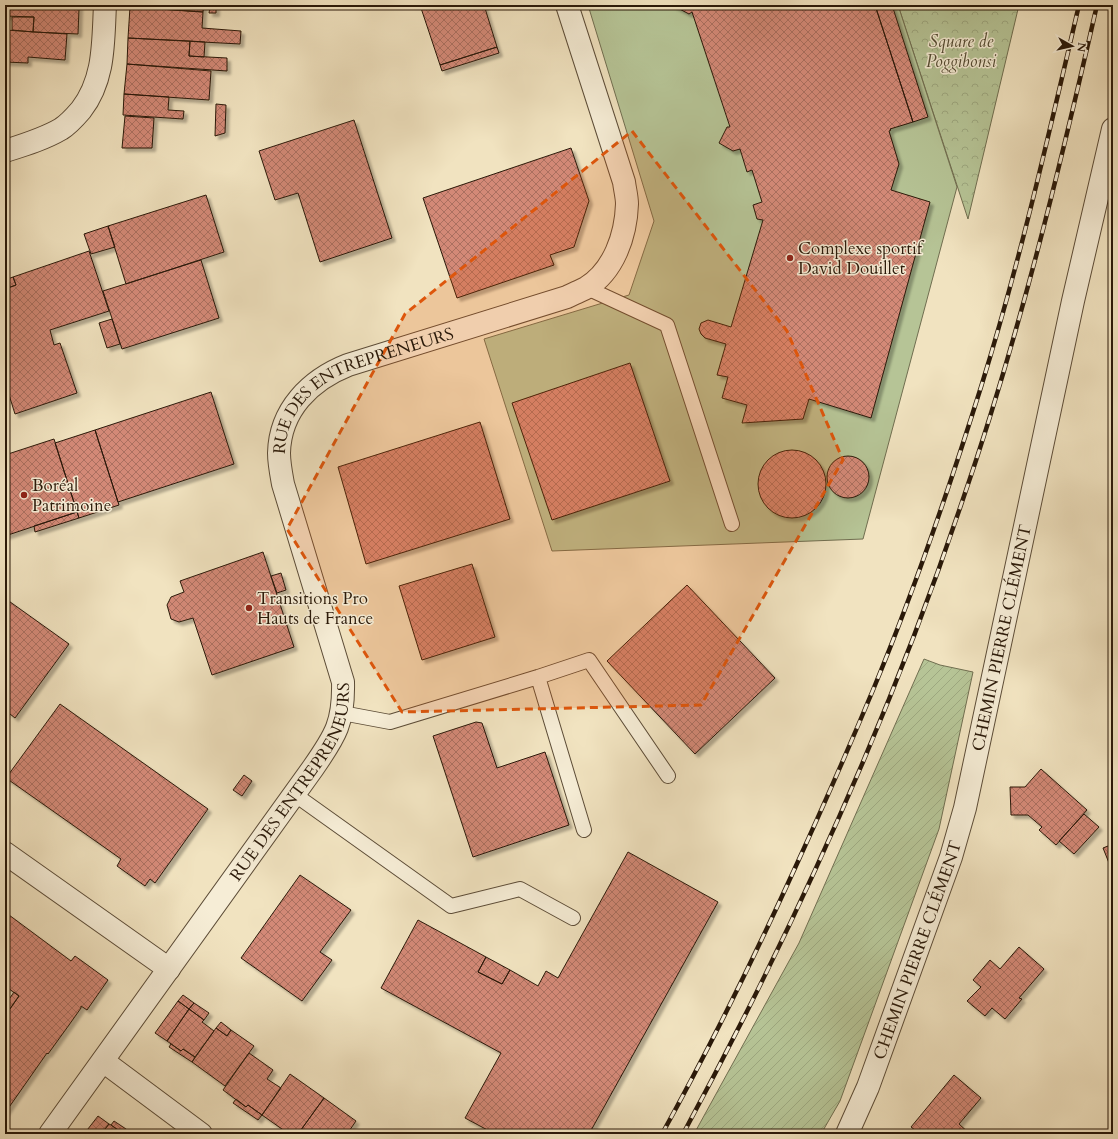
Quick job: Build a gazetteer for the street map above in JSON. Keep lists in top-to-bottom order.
{
  "streets": {
    "street": ["RUE DES ENTREPRENEURS", "CHEMIN PIERRE CLÉMENT"]
  },
  "parks": ["Square de Poggibonsi"],
  "places": ["Complexe sportif David Douillet", "Boréal Patrimoine", "Transitions Pro Hauts de France"],
  "north": "right"
}
